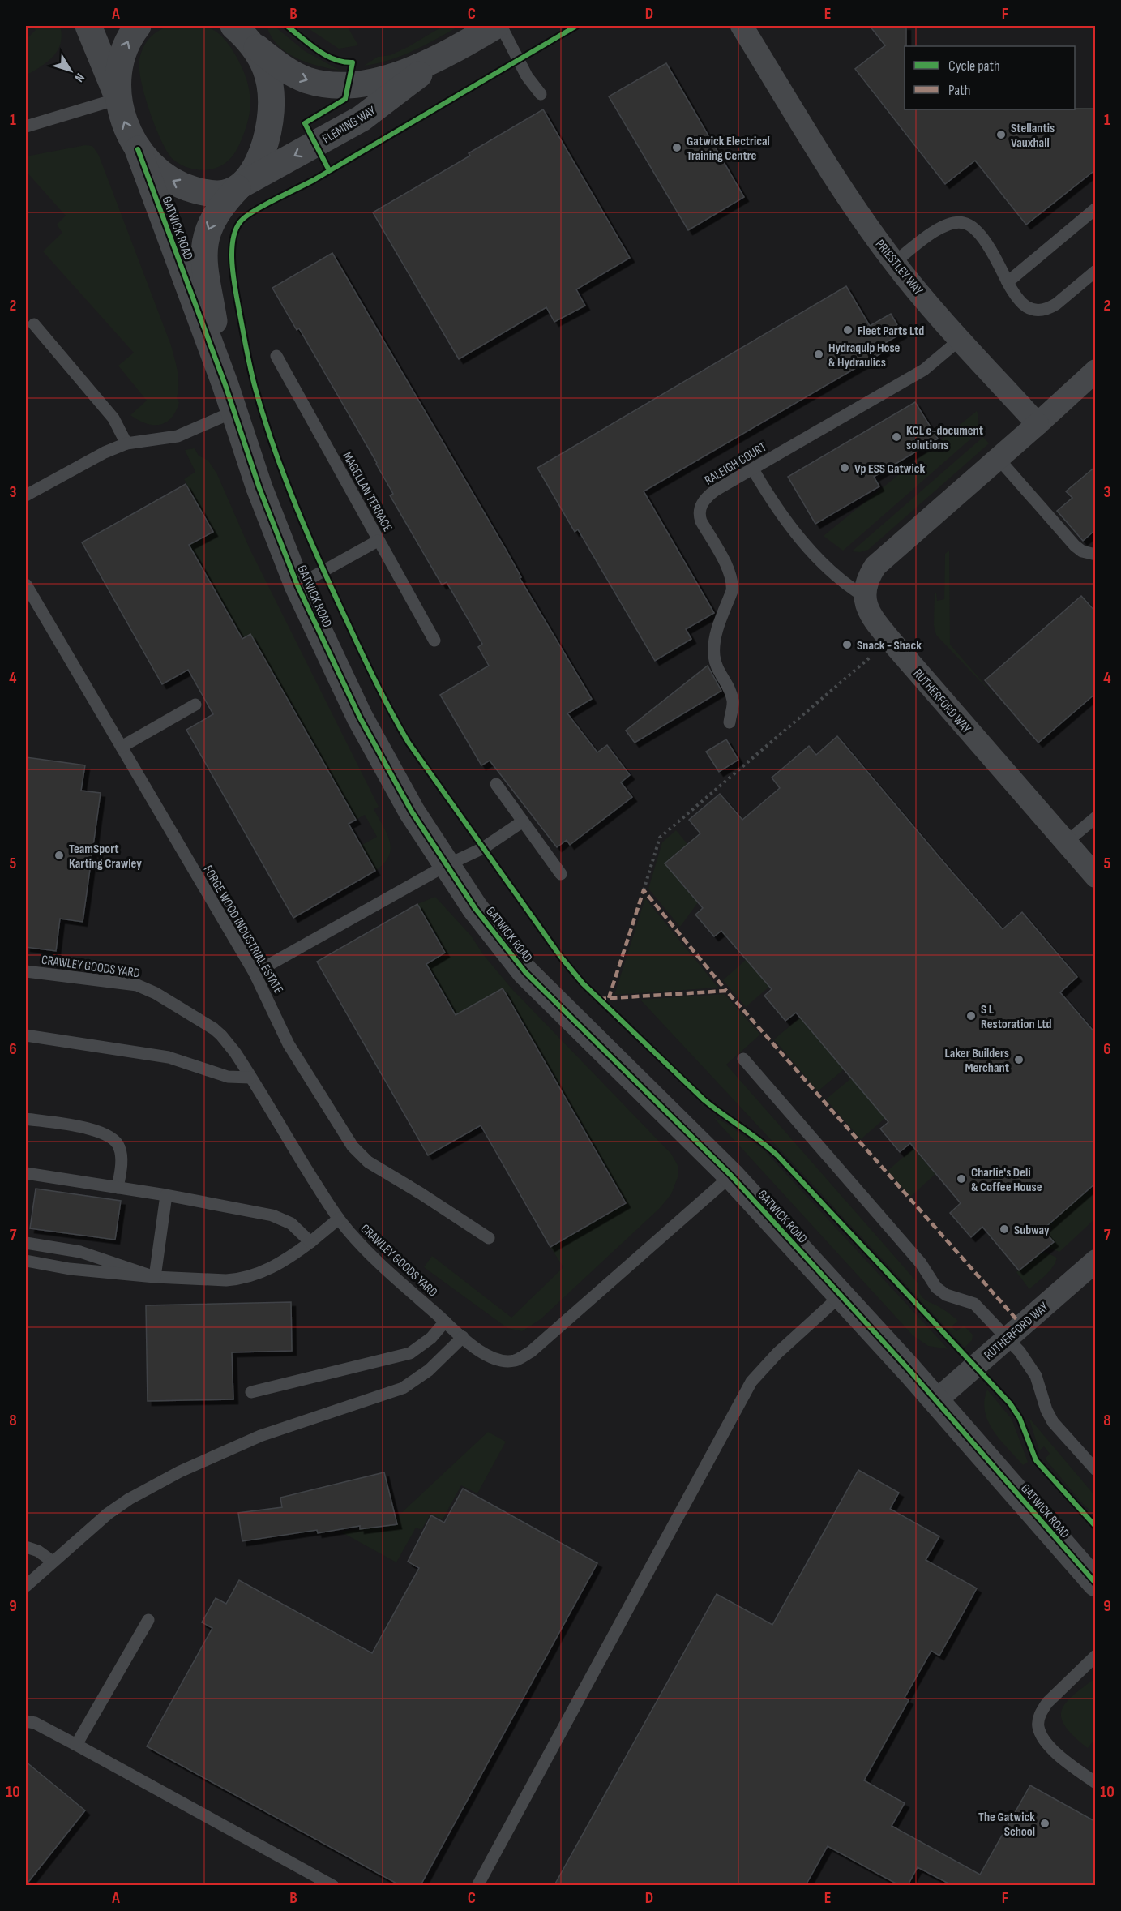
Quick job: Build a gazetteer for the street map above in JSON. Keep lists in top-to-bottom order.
{
  "streets": {
    "street": [
      "FLEMING WAY",
      "GATWICK ROAD",
      "PRIESTLEY WAY",
      "RUTHERFORD WAY"
    ],
    "lane": [
      "RALEIGH COURT",
      "MAGELLAN TERRACE",
      "FORGE WOOD INDUSTRIAL ESTATE",
      "CRAWLEY GOODS YARD"
    ]
  },
  "crossings": [
    ["FLEMING WAY", "GATWICK ROAD"],
    ["GATWICK ROAD", "RUTHERFORD WAY"],
    ["GATWICK ROAD", "CRAWLEY GOODS YARD"],
    ["PRIESTLEY WAY", "RALEIGH COURT"]
  ],
  "places": [
    "Stellantis Vauxhall",
    "Gatwick Electrical Training Centre",
    "Fleet Parts Ltd",
    "Hydraquip Hose & Hydraulics",
    "KCL e-document solutions",
    "Vp ESS Gatwick",
    "Snack - Shack",
    "TeamSport Karting Crawley",
    "S L Restoration Ltd",
    "Laker Builders Merchant",
    "Charlie's Deli & Coffee House",
    "Subway",
    "The Gatwick School"
  ],
  "legend": ["Cycle path", "Path"],
  "north": "bottom right",
  "grid": {
    "columns": [
      "A",
      "B",
      "C",
      "D",
      "E",
      "F"
    ],
    "rows": [
      "1",
      "2",
      "3",
      "4",
      "5",
      "6",
      "7",
      "8",
      "9",
      "10"
    ]
  }
}
